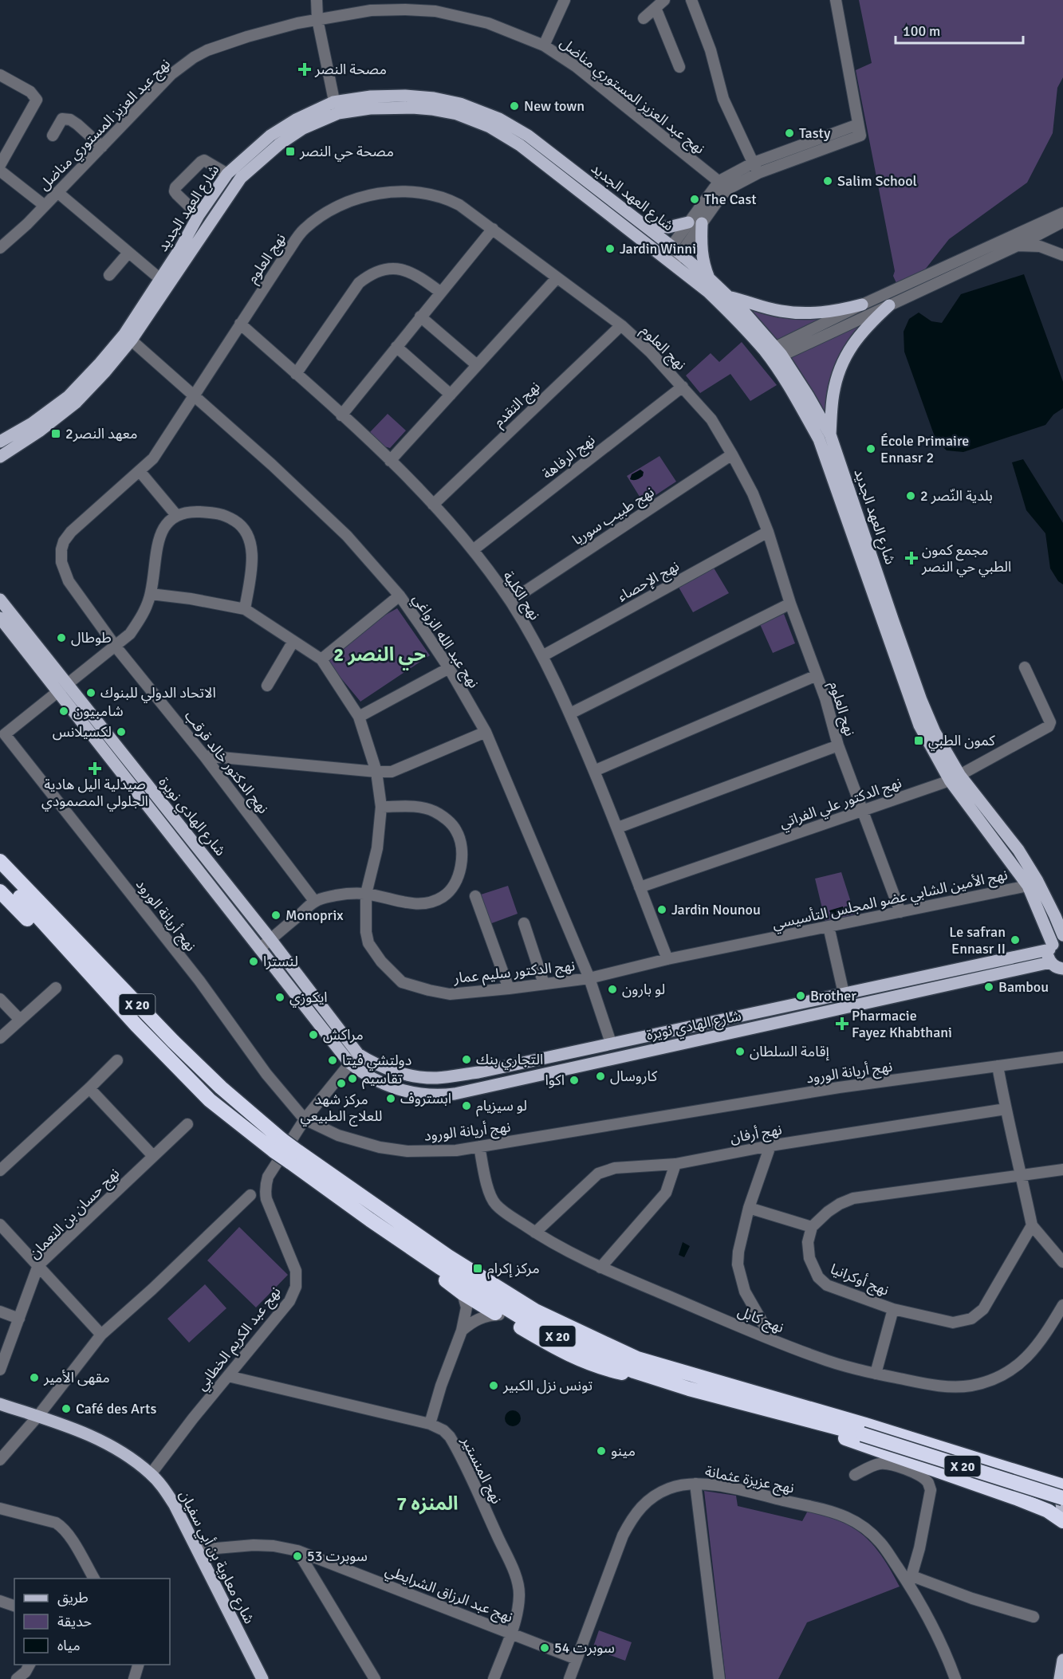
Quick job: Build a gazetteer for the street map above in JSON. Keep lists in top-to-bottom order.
{
  "streets": {
    "highway": ["X 20"],
    "main road": ["شارع العهد الجديد", "شارع الهادي نويرة", "شارع معاوية بن أبي سفيان"],
    "street": [
      "نهج عبد العزيز المستوري مناضل",
      "نهج العلوم",
      "نهج التقدم",
      "نهج الرفاهة",
      "نهج طبيب سوريا",
      "نهج الإحصاء",
      "نهج الكلية",
      "نهج عبد الله الزواغي",
      "نهج الدكتور خالد قرقب",
      "نهج الدكتور علي الفراتي",
      "نهج الأمين الشابي عضو المجلس التأسيسي",
      "نهج أريانة الورود",
      "نهج الدكتور سليم عمار",
      "نهج أرفان",
      "نهج حسان بن النعمان",
      "نهج أوكرانيا",
      "نهج كابل",
      "نهج عبد الكريم الخطابي",
      "نهج المنستير",
      "نهج عزيزة عثمانة",
      "نهج عبد الرزاق الشرايطي"
    ]
  },
  "crossings": [
    ["شارع العهد الجديد", "نهج عبد الله الزواغي"],
    ["شارع العهد الجديد", "نهج الدكتور علي الفراتي"],
    ["شارع العهد الجديد", "شارع الهادي نويرة"],
    ["شارع العهد الجديد", "نهج الأمين الشابي عضو المجلس التأسيسي"],
    ["نهج العلوم", "نهج التقدم"],
    ["نهج العلوم", "نهج الرفاهة"],
    ["نهج العلوم", "نهج طبيب سوريا"],
    ["نهج العلوم", "نهج الإحصاء"],
    ["نهج العلوم", "نهج الكلية"],
    ["نهج العلوم", "نهج عبد الله الزواغي"],
    ["نهج العلوم", "نهج الدكتور خالد قرقب"],
    ["نهج العلوم", "نهج الدكتور علي الفراتي"],
    ["نهج العلوم", "نهج الأمين الشابي عضو المجلس التأسيسي"],
    ["نهج التقدم", "نهج الكلية"],
    ["نهج الرفاهة", "نهج الكلية"],
    ["نهج طبيب سوريا", "نهج الكلية"],
    ["نهج الإحصاء", "نهج الكلية"],
    ["نهج الكلية", "نهج الدكتور علي الفراتي"],
    ["نهج الكلية", "نهج الأمين الشابي عضو المجلس التأسيسي"],
    ["نهج عبد الله الزواغي", "نهج الدكتور خالد قرقب"],
    ["نهج عبد الله الزواغي", "شارع الهادي نويرة"],
    ["نهج عبد الله الزواغي", "نهج الأمين الشابي عضو المجلس التأسيسي"],
    ["نهج عبد الله الزواغي", "نهج الدكتور سليم عمار"],
    ["شارع الهادي نويرة", "نهج أريانة الورود"],
    ["شارع الهادي نويرة", "نهج عبد الكريم الخطابي"],
    ["نهج الأمين الشابي عضو المجلس التأسيسي", "نهج الدكتور سليم عمار"],
    ["نهج أريانة الورود", "نهج كابل"],
    ["نهج أريانة الورود", "نهج عبد الكريم الخطابي"],
    ["نهج أرفان", "نهج كابل"],
    ["نهج عبد الكريم الخطابي", "نهج المنستير"],
    ["نهج عبد الكريم الخطابي", "شارع معاوية بن أبي سفيان"],
    ["نهج المنستير", "نهج عبد الرزاق الشرايطي"],
    ["نهج عزيزة عثمانة", "نهج عبد الرزاق الشرايطي"],
    ["شارع معاوية بن أبي سفيان", "نهج عبد الرزاق الشرايطي"]
  ],
  "districts": ["حي النصر 2", "المنزه 7"],
  "places": {
    "health": [
      "مصحة النصر",
      "مجمع كمون الطبي حي النصر",
      "صيدلية اليل هادية الجلولي المصمودي",
      "Pharmacie Fayez Khabthani"
    ],
    "other": [
      "New town",
      "Tasty",
      "Salim School",
      "The Cast",
      "Jardin Winni",
      "École Primaire Ennasr 2",
      "بلدية النّصر 2",
      "طوطال",
      "الاتحاد الدولي للبنوك",
      "شامبيون",
      "لكسيلانس",
      "Jardin Nounou",
      "Monoprix",
      "Le safran Ennasr II",
      "لنسترا",
      "Bambou",
      "لو بارون",
      "Brother",
      "ايكوزي",
      "مراكش",
      "إقامة السلطان",
      "التجاري بنك",
      "دولتشي فيتا",
      "كاروسال",
      "تقاسيم",
      "اكوا",
      "مركز شهد للعلاج الطبيعي",
      "ابستروف",
      "لو سيزيام",
      "مقهى الأمير",
      "تونس نزل الكبير",
      "Café des Arts",
      "مينو",
      "سوبرت 53",
      "سوبرت 54"
    ],
    "transit": [
      "مصحة حي النصر",
      "معهد النصر2",
      "كمون الطبي",
      "مركز إكرام"
    ]
  },
  "legend": ["طريق", "حديقة", "مياه"],
  "scale_bar": "100 m"
}
